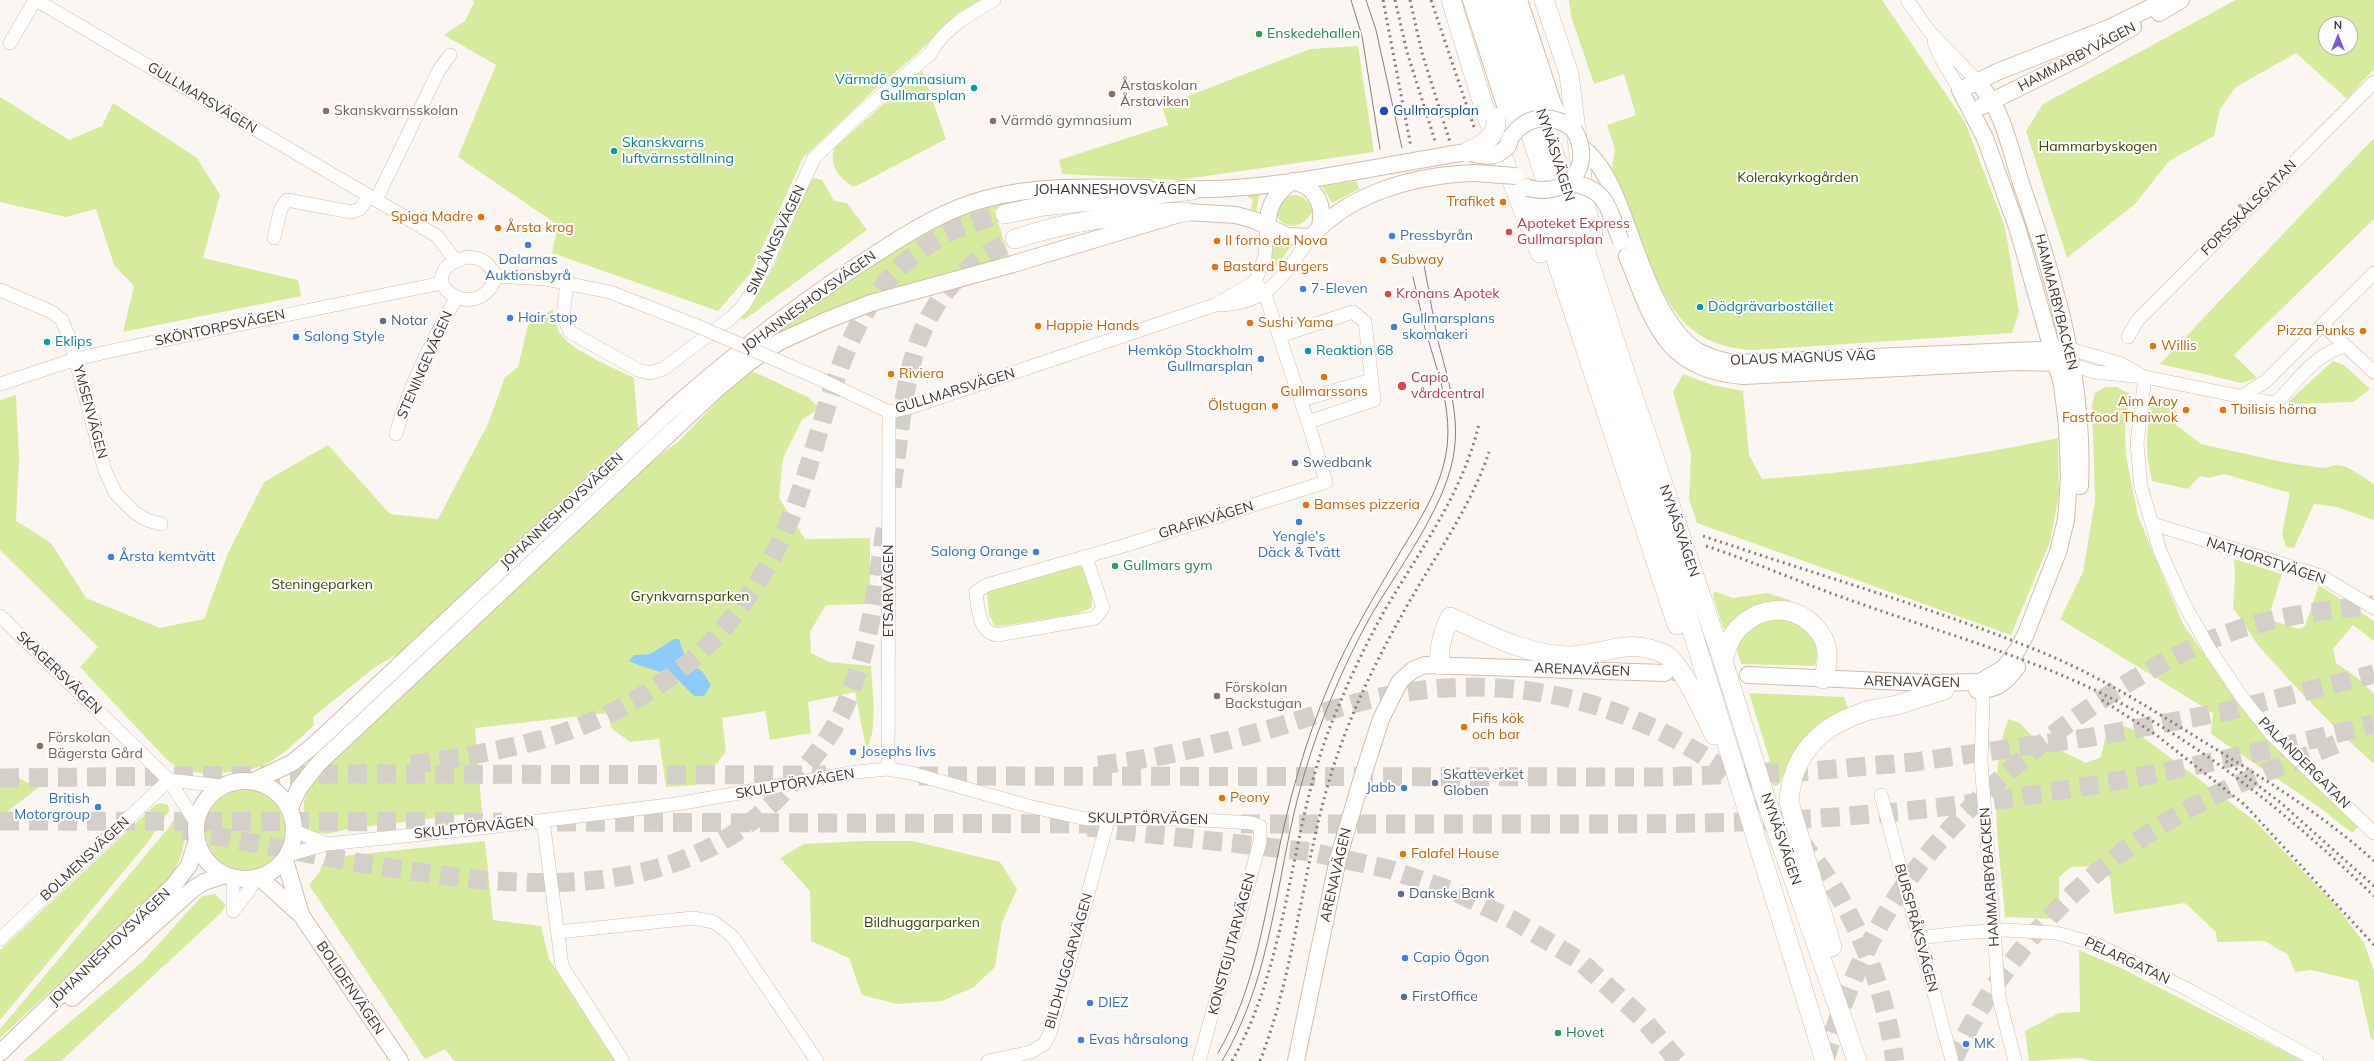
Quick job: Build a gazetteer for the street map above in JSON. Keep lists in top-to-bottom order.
{
  "streets": {
    "highway": ["NYNÄSVÄGEN"],
    "main road": [
      "HAMMARBYVÄGEN",
      "JOHANNESHOVSVÄGEN",
      "HAMMARBYBACKEN",
      "OLAUS MAGNUS VÄG",
      "ARENAVÄGEN",
      "BOLIDENVÄGEN"
    ],
    "street": [
      "GULLMARSVÄGEN",
      "FORSSKÅLSGATAN",
      "SIMLÅNGSVÄGEN",
      "SKÖNTORPSVÄGEN",
      "STENINGEVÄGEN",
      "YMSENVÄGEN",
      "GRAFIKVÄGEN",
      "NATHORSTVÄGEN",
      "ETSARVÄGEN",
      "SKAGERSVÄGEN",
      "PALANDERGATAN",
      "SKULPTÖRVÄGEN",
      "BOLMENSVÄGEN",
      "BURSPRÅKSVÄGEN",
      "KONSTGJUTARVÄGEN",
      "BILDHUGGARVÄGEN",
      "PELARGATAN"
    ]
  },
  "crossings": [
    ["HAMMARBYVÄGEN", "HAMMARBYBACKEN"],
    ["GULLMARSVÄGEN", "JOHANNESHOVSVÄGEN"],
    ["GULLMARSVÄGEN", "SIMLÅNGSVÄGEN"],
    ["GULLMARSVÄGEN", "SKÖNTORPSVÄGEN"],
    ["GULLMARSVÄGEN", "STENINGEVÄGEN"],
    ["GULLMARSVÄGEN", "ETSARVÄGEN"],
    ["JOHANNESHOVSVÄGEN", "OLAUS MAGNUS VÄG"],
    ["JOHANNESHOVSVÄGEN", "SKAGERSVÄGEN"],
    ["JOHANNESHOVSVÄGEN", "SKULPTÖRVÄGEN"],
    ["JOHANNESHOVSVÄGEN", "BOLIDENVÄGEN"],
    ["HAMMARBYBACKEN", "OLAUS MAGNUS VÄG"],
    ["HAMMARBYBACKEN", "ARENAVÄGEN"],
    ["SKÖNTORPSVÄGEN", "STENINGEVÄGEN"],
    ["SKÖNTORPSVÄGEN", "YMSENVÄGEN"],
    ["OLAUS MAGNUS VÄG", "PALANDERGATAN"],
    ["NATHORSTVÄGEN", "PALANDERGATAN"],
    ["ETSARVÄGEN", "SKULPTÖRVÄGEN"],
    ["SKAGERSVÄGEN", "SKULPTÖRVÄGEN"],
    ["SKAGERSVÄGEN", "BOLMENSVÄGEN"],
    ["SKAGERSVÄGEN", "BOLIDENVÄGEN"],
    ["SKULPTÖRVÄGEN", "KONSTGJUTARVÄGEN"],
    ["SKULPTÖRVÄGEN", "BILDHUGGARVÄGEN"],
    ["SKULPTÖRVÄGEN", "BOLIDENVÄGEN"],
    ["BURSPRÅKSVÄGEN", "PELARGATAN"]
  ],
  "parks": [
    "Hammarbyskogen",
    "Kolerakyrkogården",
    "Steningeparken",
    "Grynkvarnsparken",
    "Bildhuggarparken"
  ],
  "places": [
    "Enskedehallen",
    "Värmdö gymnasium Gullmarsplan",
    "Årstaskolan Årstaviken",
    "Skanskvarnsskolan",
    "Gullmarsplan",
    "Värmdö gymnasium",
    "Skanskvarns luftvärnsställning",
    "Trafiket",
    "Spiga Madre",
    "Årsta krog",
    "Apoteket Express Gullmarsplan",
    "Pressbyrån",
    "Il forno da Nova",
    "Dalarnas Auktionsbyrå",
    "Subway",
    "Bastard Burgers",
    "7-Eleven",
    "Kronans Apotek",
    "Dödgrävarbostället",
    "Hair stop",
    "Notar",
    "Sushi Yama",
    "Happie Hands",
    "Gullmarsplans skomakeri",
    "Pizza Punks",
    "Salong Style",
    "Eklips",
    "Willis",
    "Reaktion 68",
    "Hemköp Stockholm Gullmarsplan",
    "Riviera",
    "Gullmarssons",
    "Capio vårdcentral",
    "Ölstugan",
    "Aim Aroy Fastfood Thaiwok",
    "Tbilisis hörna",
    "Swedbank",
    "Bamses pizzeria",
    "Yengle's Däck & Tvätt",
    "Salong Orange",
    "Årsta kemtvätt",
    "Gullmars gym",
    "Förskolan Backstugan",
    "Fifis kök och bar",
    "Förskolan Bägersta Gård",
    "Josephs livs",
    "Skatteverket Globen",
    "Jabb",
    "Peony",
    "British Motorgroup",
    "Falafel House",
    "Danske Bank",
    "Capio Ögon",
    "FirstOffice",
    "DIEZ",
    "Hovet",
    "Evas hårsalong",
    "MK"
  ],
  "north": "top"
}
